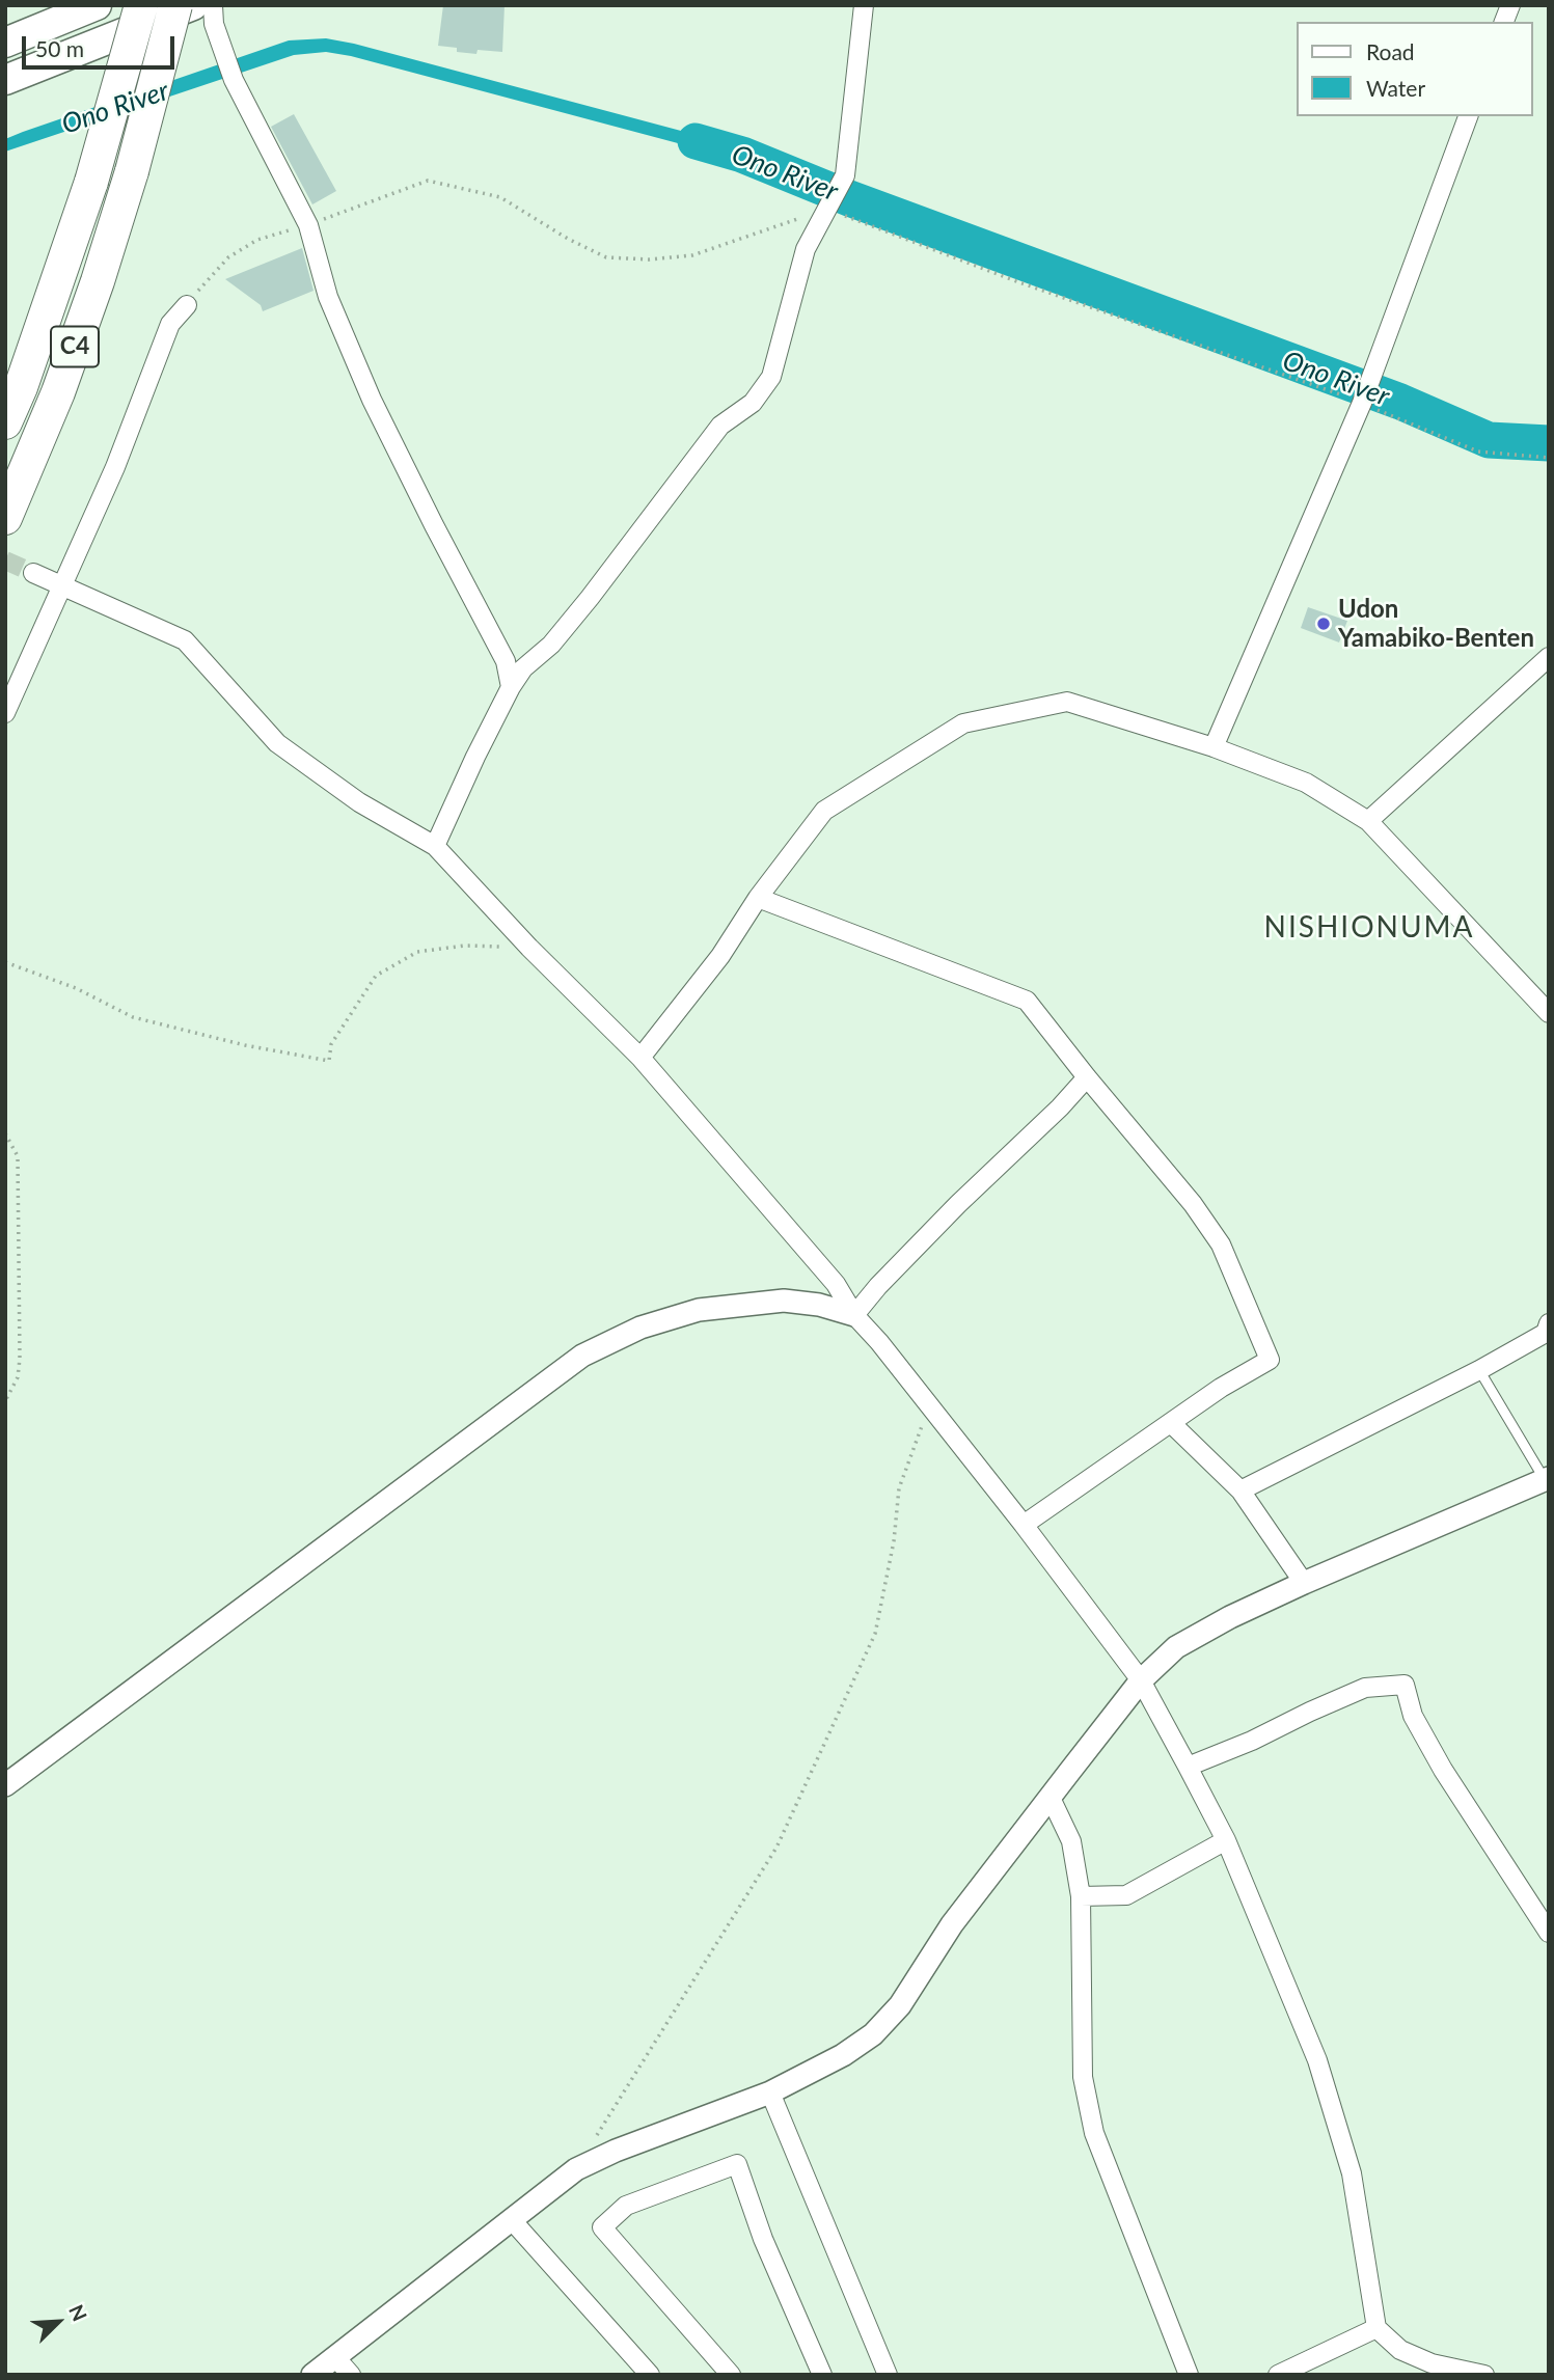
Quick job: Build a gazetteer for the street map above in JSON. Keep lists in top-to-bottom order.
{
  "streets": {
    "highway": ["C4"]
  },
  "districts": ["NISHIONUMA"],
  "water": ["Ono River"],
  "places": ["Udon Yamabiko-Benten"],
  "legend": ["Road", "Water"],
  "scale_bar": "50 m",
  "north": "top right"
}
